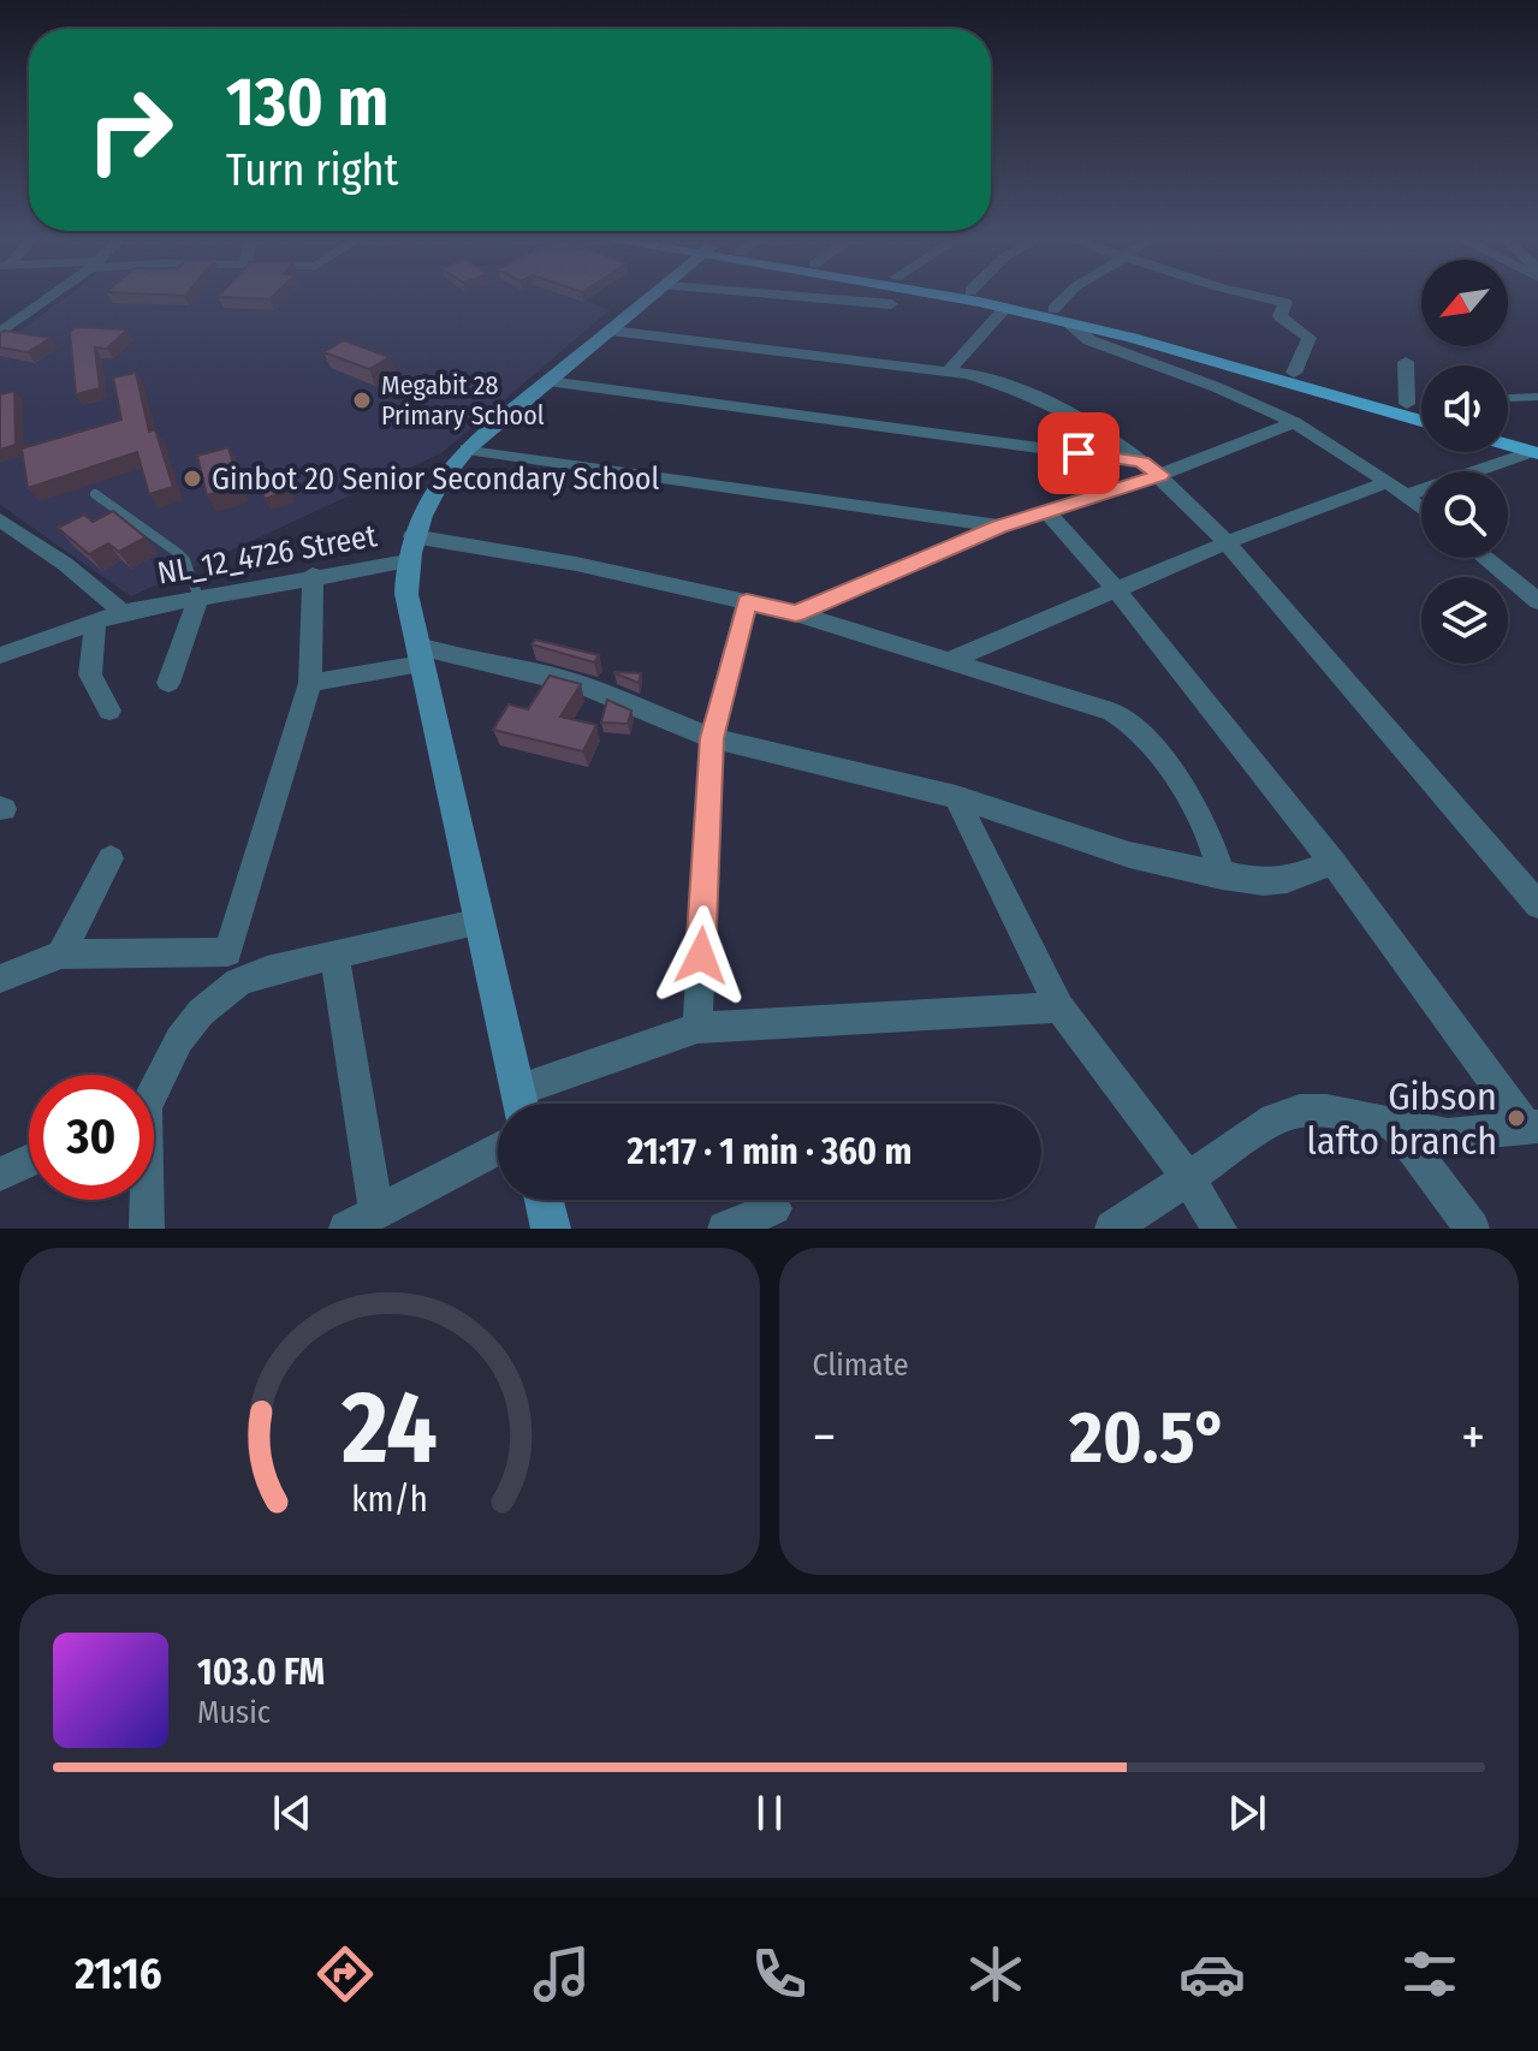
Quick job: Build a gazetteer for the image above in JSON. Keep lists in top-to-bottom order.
{
  "streets": {
    "street": ["NL_12_4726 Street"]
  },
  "places": ["Megabit 28 Primary School", "Ginbot 20 Senior Secondary School", "Gibson lafto branch"],
  "north": "bottom left",
  "page": {
    "turn": ["130 m", "Turn right"],
    "limit": "30",
    "trip": "21:17 · 1 min · 360 m",
    "tile": "Climate",
    "heat": ["−", "20.5°", "+"],
    "song": ["103.0 FM", "Music"],
    "tabs": "21:16",
    "gauge": ["24", "km/h"]
  }
}
